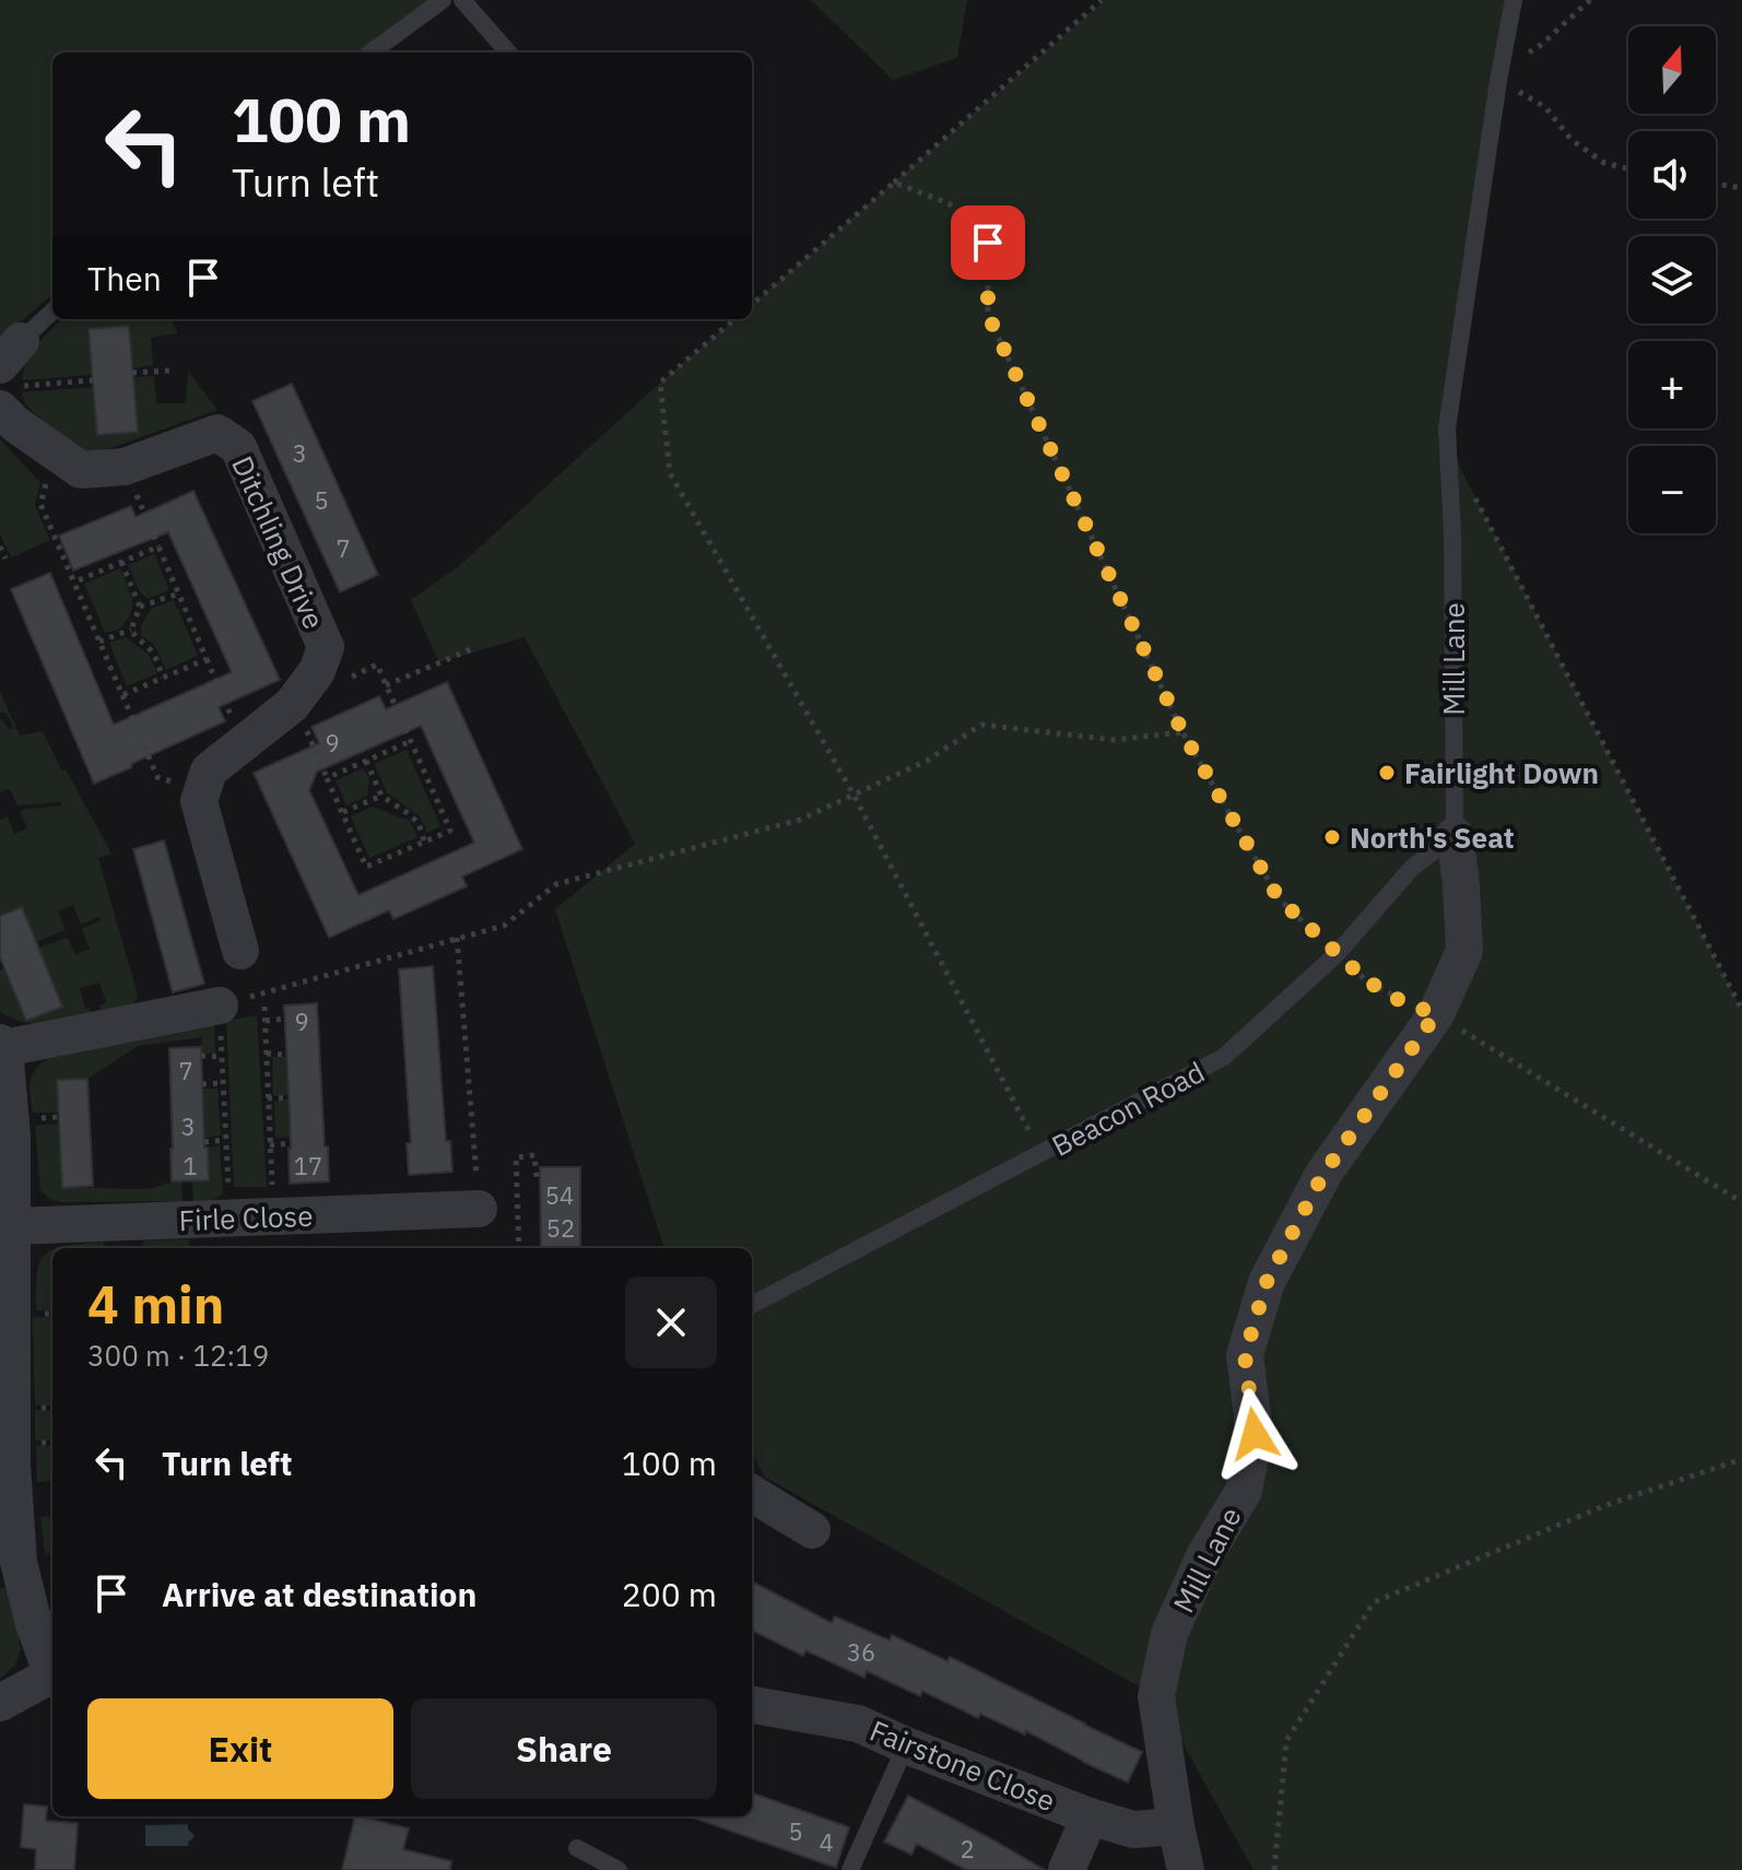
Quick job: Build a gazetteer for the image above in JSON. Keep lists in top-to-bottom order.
{
  "streets": {
    "street": [
      "Ditchling Drive",
      "Mill Lane",
      "Firle Close",
      "Fairstone Close"
    ],
    "lane": ["Beacon Road"]
  },
  "crossings": [
    ["Mill Lane", "Beacon Road"],
    ["Mill Lane", "Fairstone Close"]
  ],
  "places": ["Fairlight Down", "North's Seat"],
  "house_numbers": [
    "3",
    "5",
    "7",
    "9",
    "9",
    "7",
    "3",
    "1",
    "17",
    "54",
    "52",
    "36",
    "5",
    "4",
    "2"
  ],
  "north": "top",
  "page": {
    "map_buttons": ["+", "−"],
    "turn": ["100 m", "Turn left"],
    "then": "Then",
    "heading": ["4 min", "300 m · 12:19"],
    "list": [
      {
        "name": "Turn left",
        "value": "100 m"
      },
      {
        "name": "Arrive at destination",
        "value": "200 m"
      }
    ],
    "buttons": ["Exit", "Share"]
  }
}
